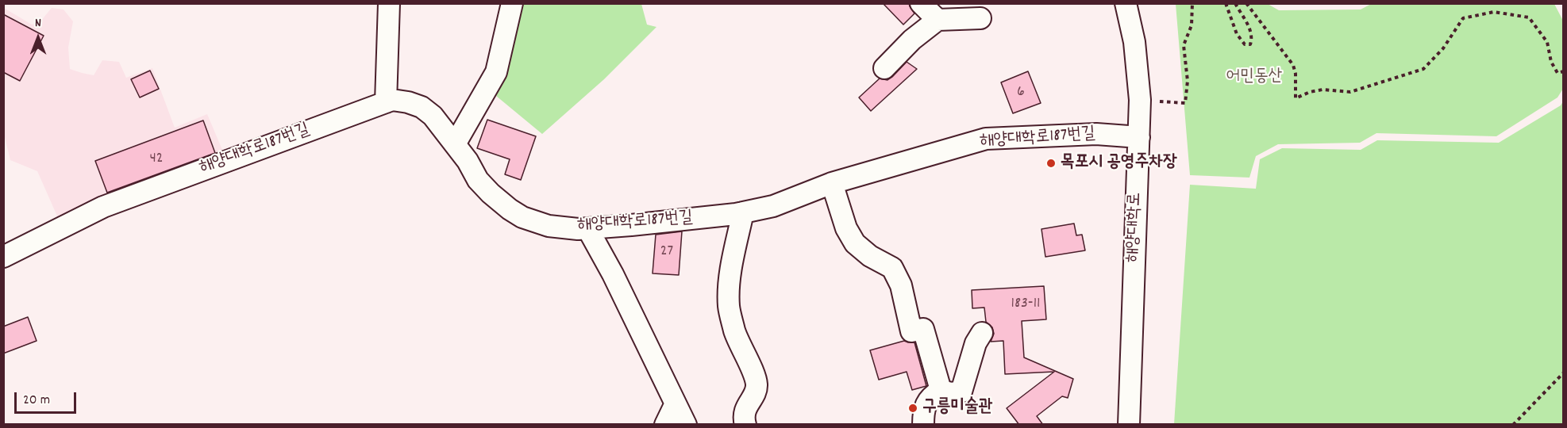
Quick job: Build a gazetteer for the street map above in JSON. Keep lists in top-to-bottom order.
{
  "streets": {
    "street": ["해양대학로187번길", "해양대학로"]
  },
  "crossings": [
    ["해양대학로187번길", "해양대학로"]
  ],
  "parks": ["어민동산"],
  "places": ["목포시 공영주차장", "구릉미술관"],
  "house_numbers": [
    "6",
    "42",
    "27",
    "183-11"
  ],
  "scale_bar": "20 m",
  "north": "top"
}
